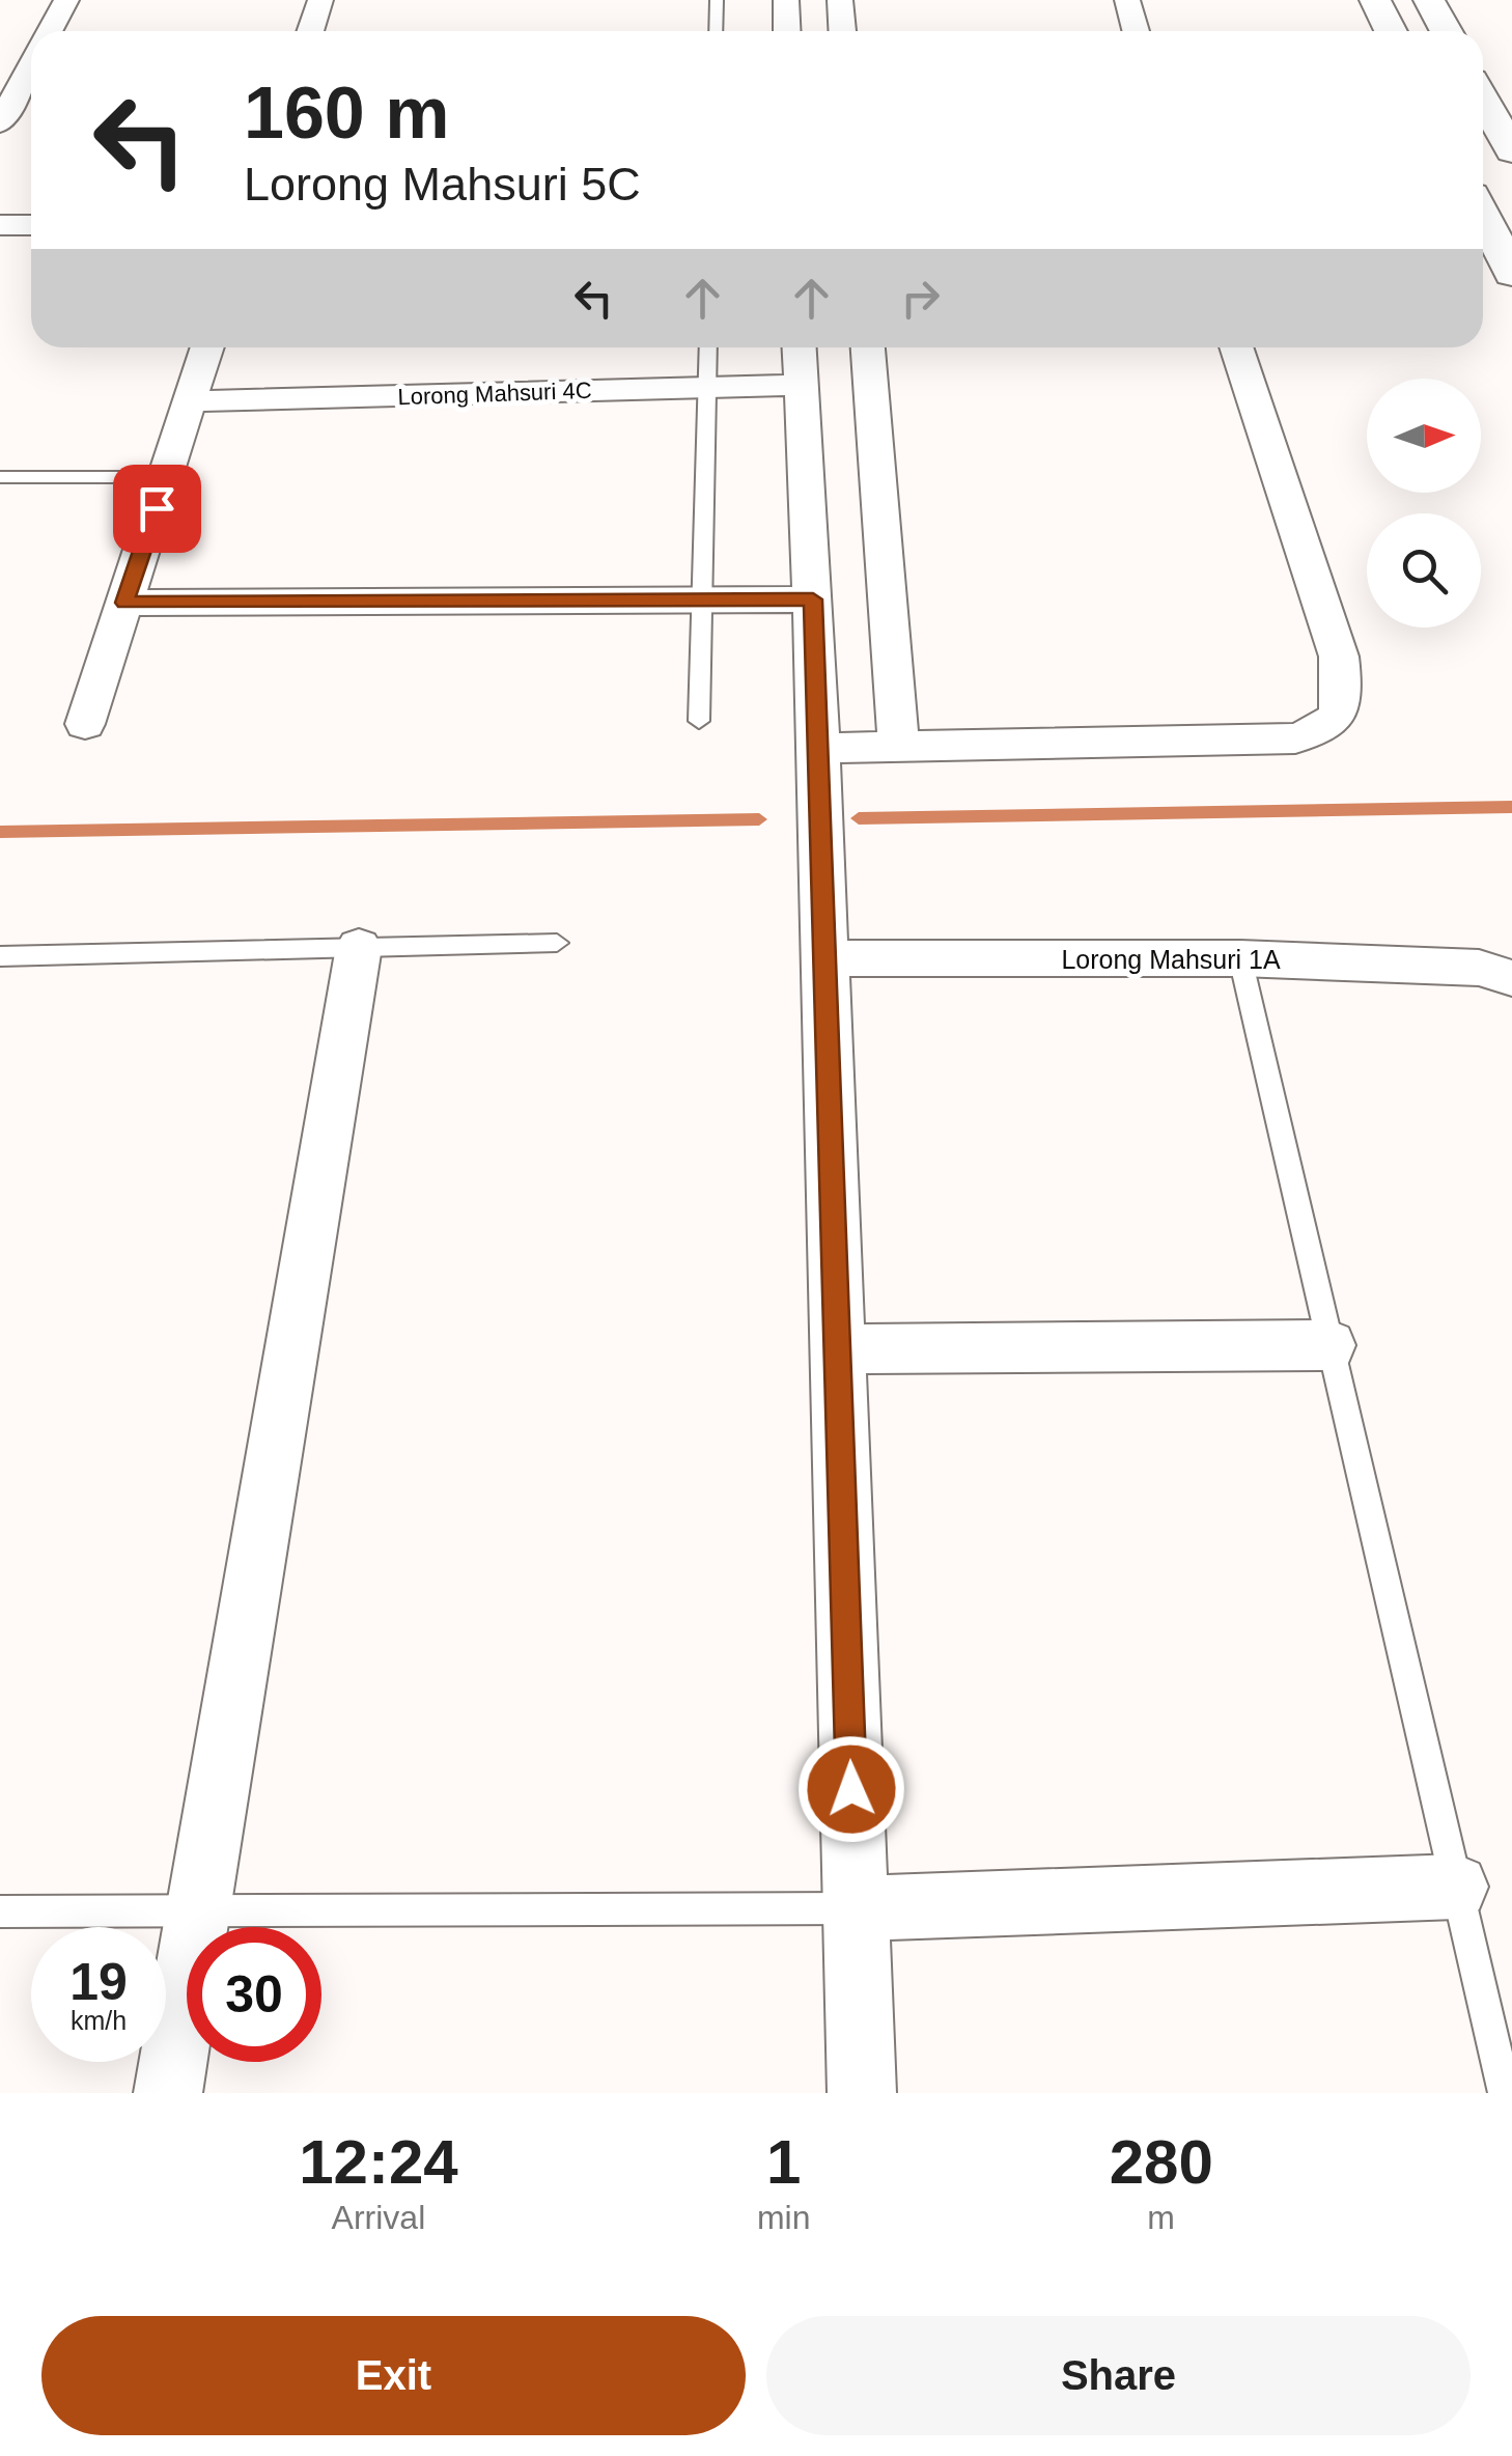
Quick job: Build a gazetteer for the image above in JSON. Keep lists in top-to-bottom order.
{
  "streets": {
    "street": ["Lorong Mahsuri 4C", "Lorong Mahsuri 1A"]
  },
  "north": "right",
  "page": {
    "turn": ["160 m", "Lorong Mahsuri 5C"],
    "speed": "19 km/h",
    "limit": "30",
    "eta": [
      "12:24",
      "Arrival",
      "1",
      "min",
      "280",
      "m"
    ],
    "buttons": ["Exit", "Share"]
  }
}
